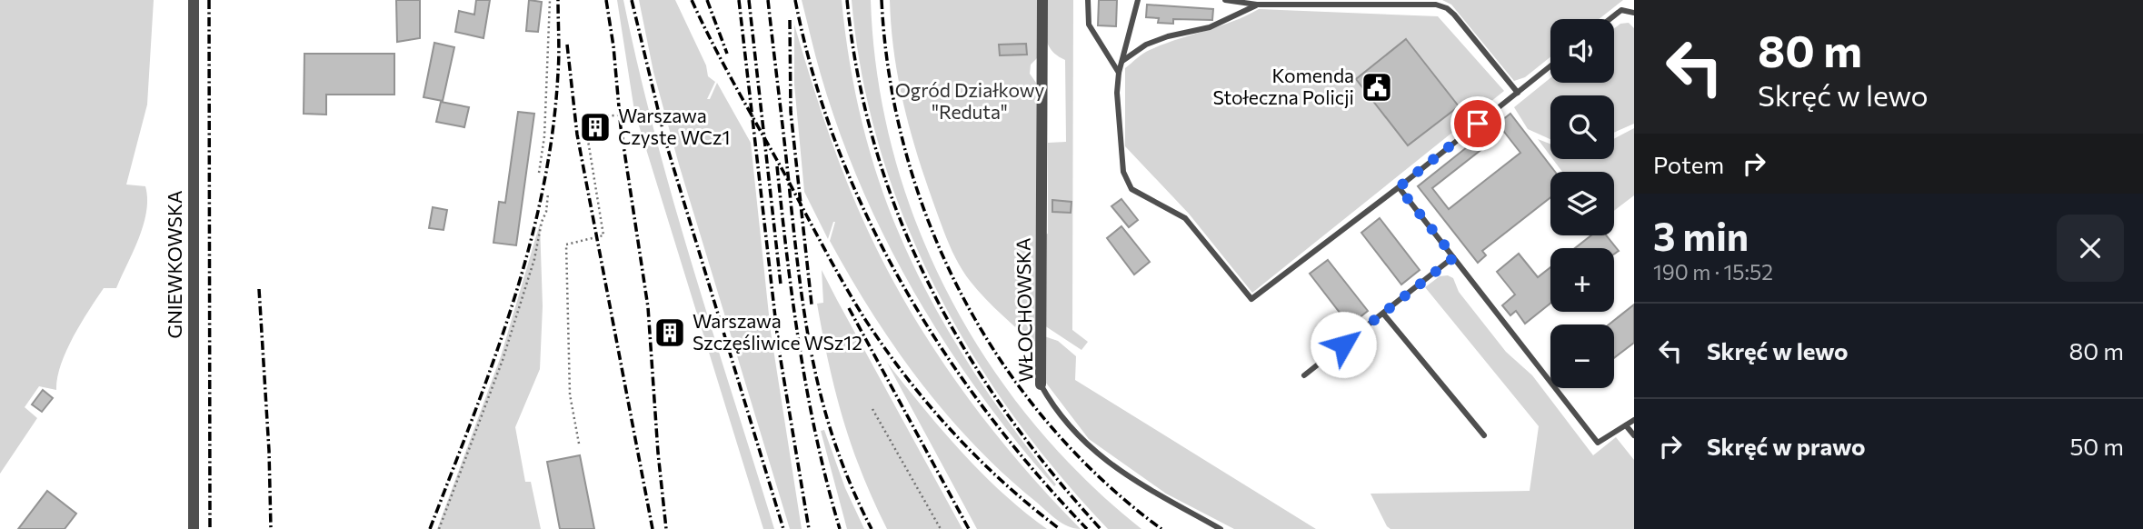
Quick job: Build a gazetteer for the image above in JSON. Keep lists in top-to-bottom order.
{
  "streets": {
    "street": ["GNIEWKOWSKA", "WŁOCHOWSKA"]
  },
  "parks": ["Ogród Działkowy \"Reduta\""],
  "places": {
    "public building": ["Komenda Stołeczna Policji"],
    "building": ["Warszawa Czyste WCz1", "Warszawa Szczęśliwice WSz12"]
  },
  "page": {
    "turn": ["80 m", "Skręć w lewo"],
    "map_buttons": ["+", "−"],
    "then": "Potem",
    "heading": ["3 min", "190 m · 15:52"],
    "list": [
      {
        "name": "Skręć w lewo",
        "value": "80 m"
      },
      {
        "name": "Skręć w prawo",
        "value": "50 m"
      }
    ]
  }
}
